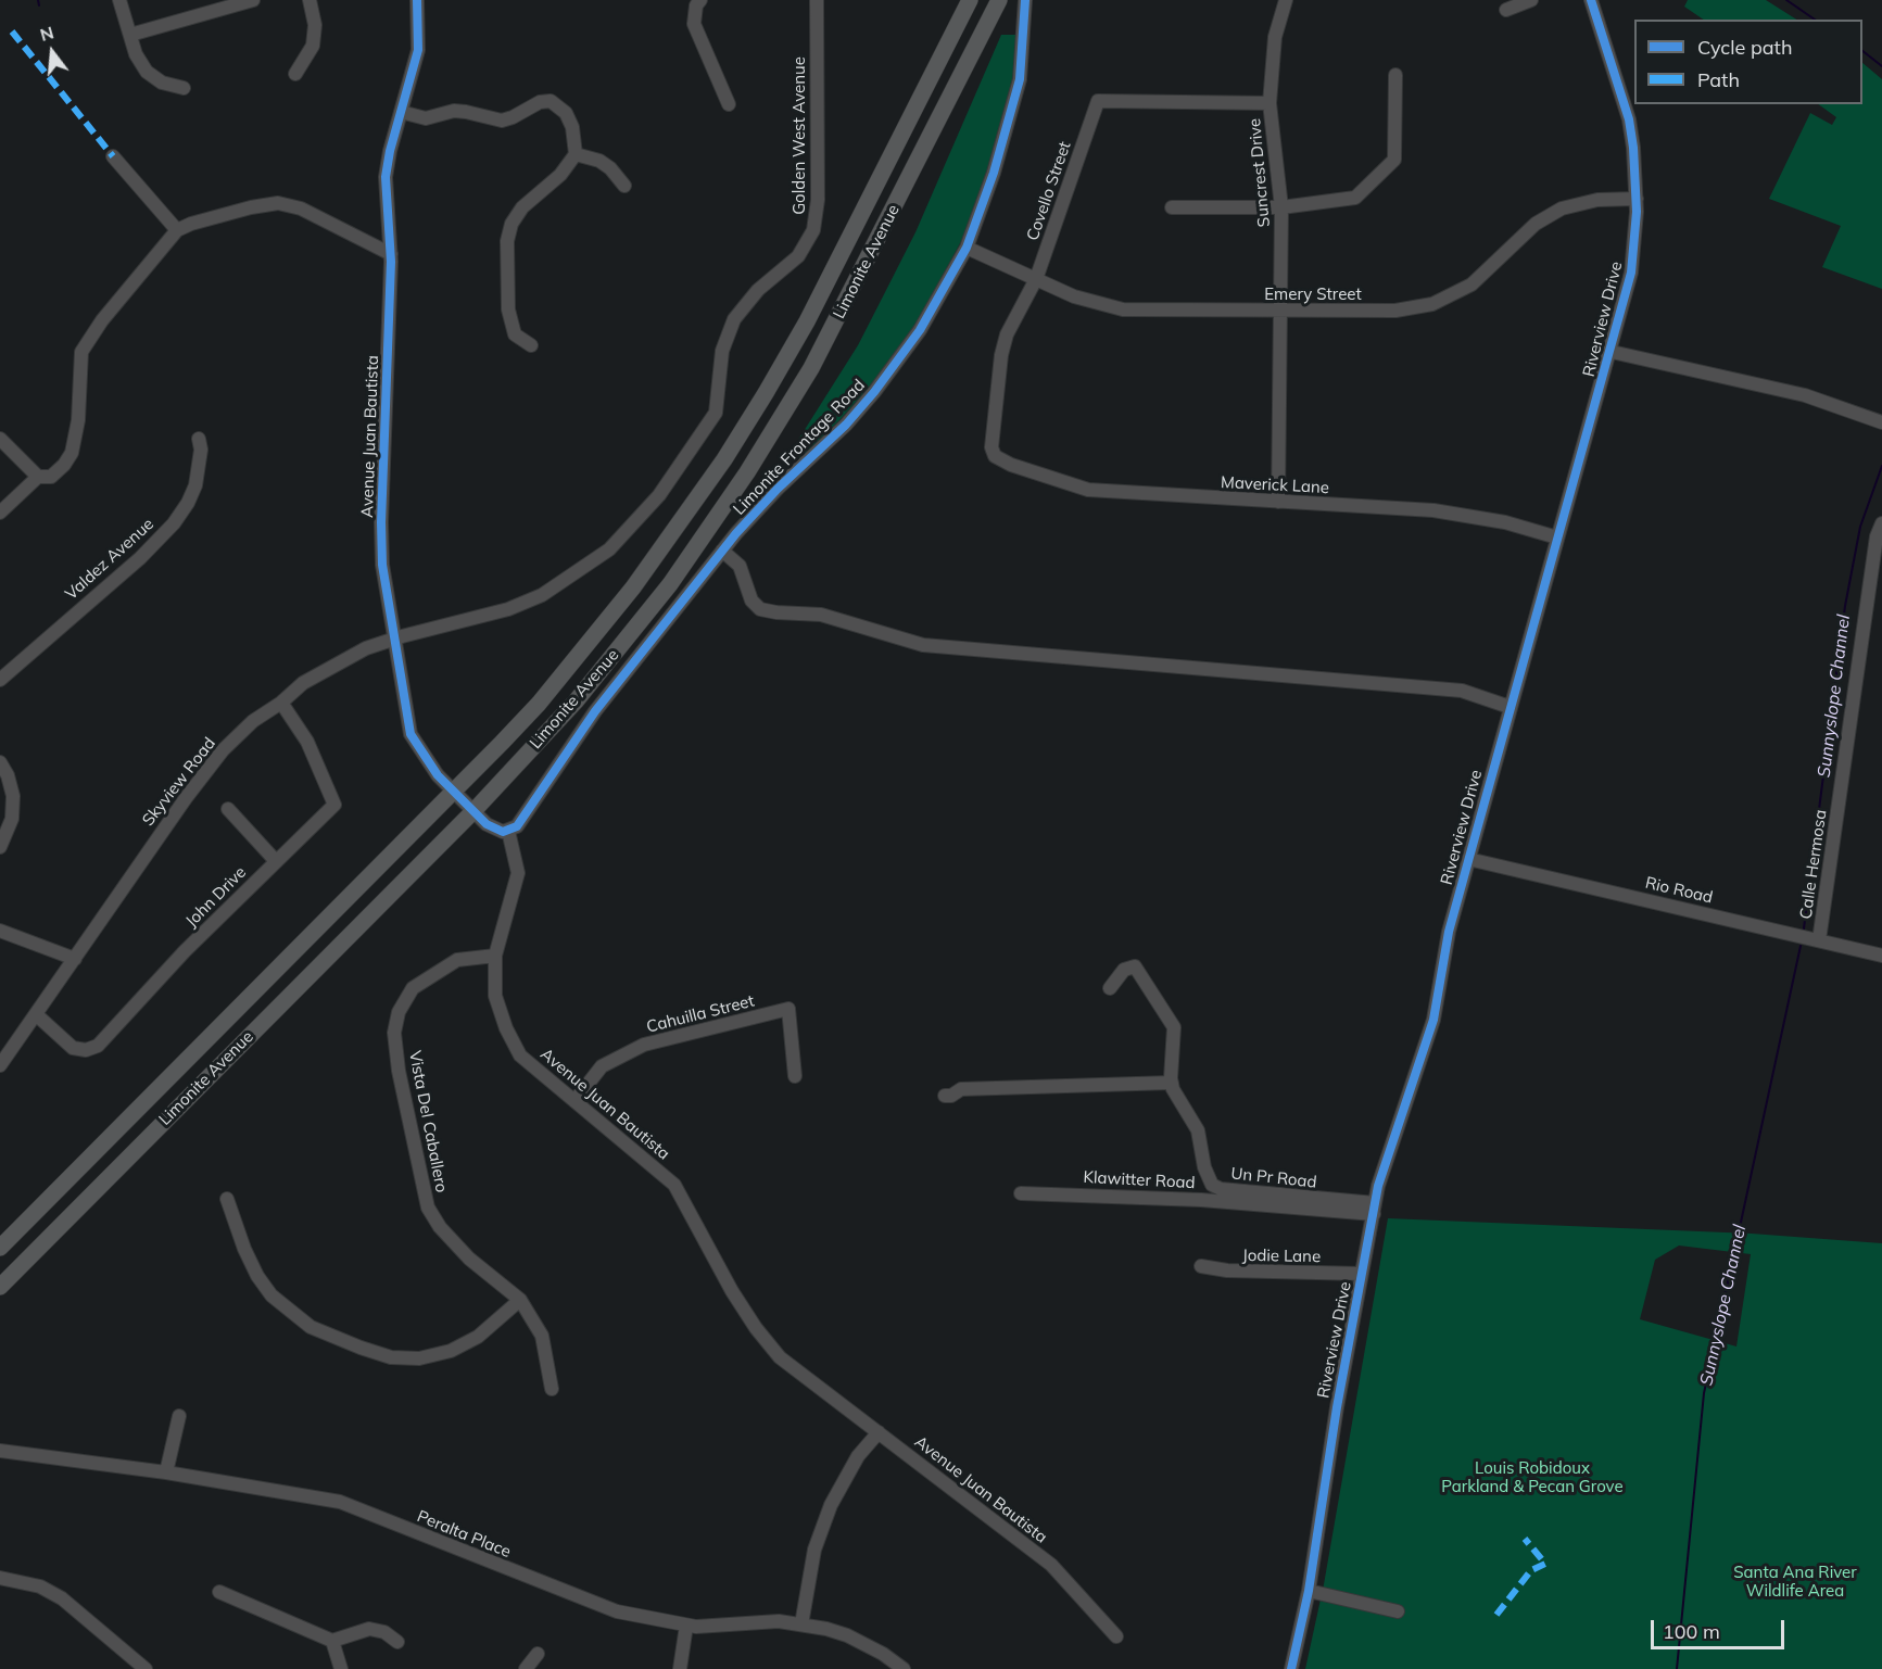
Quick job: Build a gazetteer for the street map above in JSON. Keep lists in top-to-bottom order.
{
  "streets": {
    "main road": ["Limonite Avenue"],
    "street": [
      "Golden West Avenue",
      "Suncrest Drive",
      "Covello Street",
      "Emery Street",
      "Riverview Drive",
      "Avenue Juan Bautista",
      "Limonite Frontage Road",
      "Maverick Lane",
      "Valdez Avenue",
      "Skyview Road",
      "Calle Hermosa",
      "Rio Road",
      "John Drive",
      "Cahuilla Street",
      "Vista Del Caballero",
      "Un Pr Road",
      "Klawitter Road",
      "Jodie Lane",
      "Peralta Place"
    ]
  },
  "crossings": [
    ["Golden West Avenue", "Skyview Road"],
    ["Suncrest Drive", "Covello Street"],
    ["Suncrest Drive", "Emery Street"],
    ["Suncrest Drive", "Maverick Lane"],
    ["Covello Street", "Emery Street"],
    ["Covello Street", "Maverick Lane"],
    ["Limonite Avenue", "Avenue Juan Bautista"],
    ["Emery Street", "Riverview Drive"],
    ["Emery Street", "Limonite Frontage Road"],
    ["Riverview Drive", "Maverick Lane"],
    ["Riverview Drive", "Rio Road"],
    ["Riverview Drive", "Un Pr Road"],
    ["Riverview Drive", "Jodie Lane"],
    ["Avenue Juan Bautista", "Limonite Frontage Road"],
    ["Avenue Juan Bautista", "Skyview Road"],
    ["Avenue Juan Bautista", "Cahuilla Street"],
    ["Avenue Juan Bautista", "Vista Del Caballero"],
    ["Skyview Road", "John Drive"],
    ["Calle Hermosa", "Rio Road"],
    ["Un Pr Road", "Klawitter Road"]
  ],
  "water": ["Sunnyslope Channel"],
  "parks": ["Louis Robidoux Parkland & Pecan Grove", "Santa Ana River Wildlife Area"],
  "legend": ["Cycle path", "Path"],
  "scale_bar": "100 m",
  "north": "top"
}
